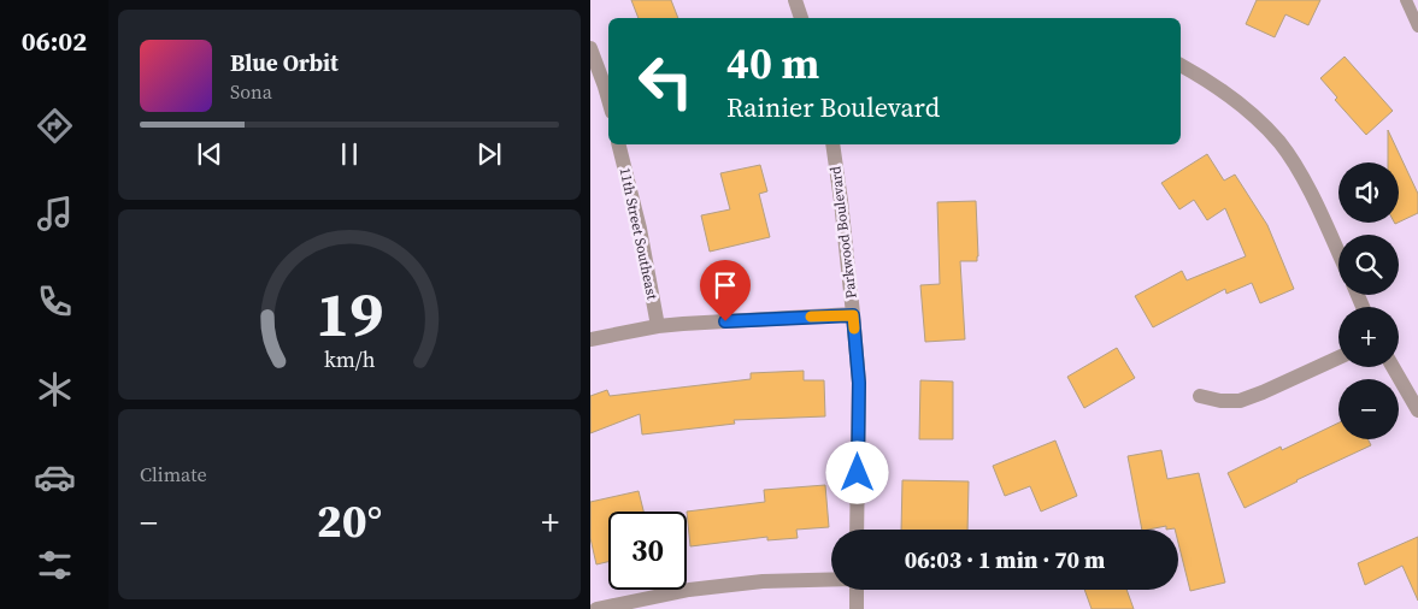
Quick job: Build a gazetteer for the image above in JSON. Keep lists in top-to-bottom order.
{
  "streets": {
    "street": ["Parkwood Boulevard", "11th Street Southeast"]
  },
  "page": {
    "tabs": "06:02",
    "turn": ["40 m", "Rainier Boulevard"],
    "song": ["Blue Orbit", "Sona"],
    "map_buttons": ["+", "−"],
    "tile": "Climate",
    "heat": ["−", "20°", "+"],
    "limit": "30",
    "trip": "06:03 · 1 min · 70 m",
    "gauge": ["19", "km/h"]
  }
}
